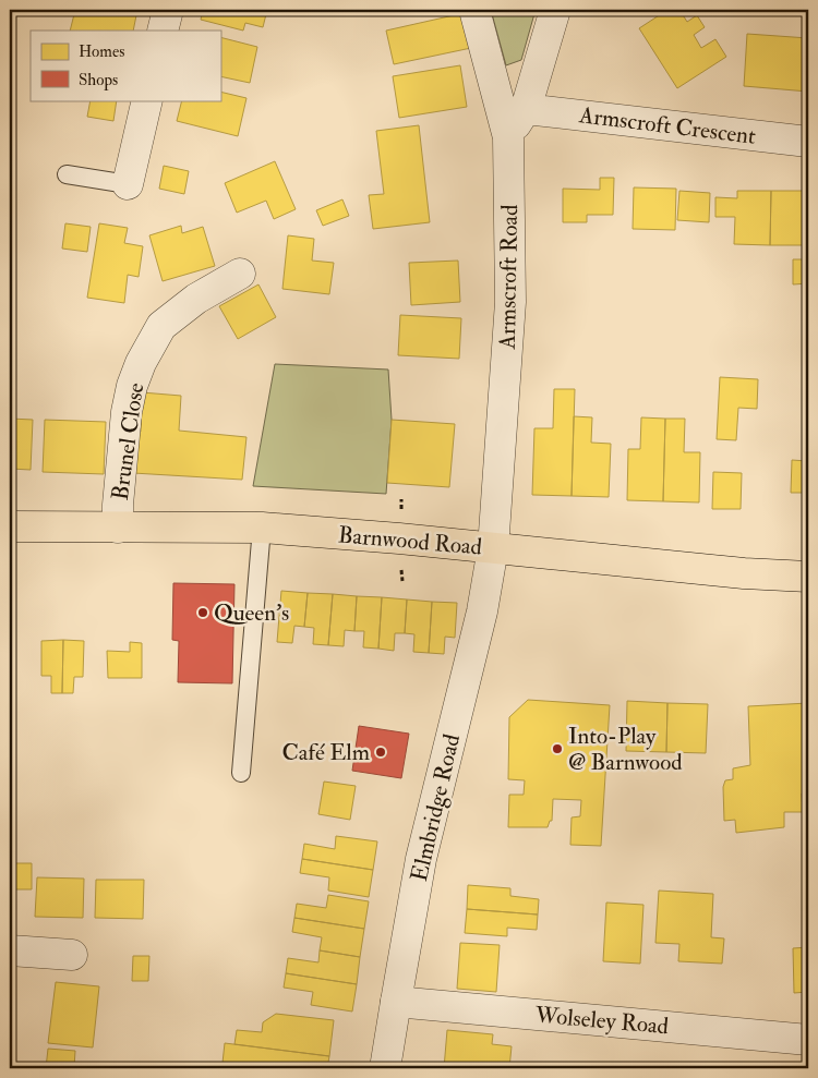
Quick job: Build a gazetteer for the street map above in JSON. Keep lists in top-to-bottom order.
{
  "streets": {
    "main road": ["Barnwood Road"],
    "street": [
      "Armscroft Crescent",
      "Armscroft Road",
      "Brunel Close",
      "Elmbridge Road",
      "Wolseley Road"
    ]
  },
  "crossings": [
    ["Armscroft Road", "Barnwood Road"],
    ["Armscroft Road", "Elmbridge Road"],
    ["Brunel Close", "Barnwood Road"],
    ["Barnwood Road", "Elmbridge Road"],
    ["Elmbridge Road", "Wolseley Road"]
  ],
  "places": ["Queen's", "Into-Play @ Barnwood", "Café Elm"],
  "legend": ["Homes", "Shops"]
}
